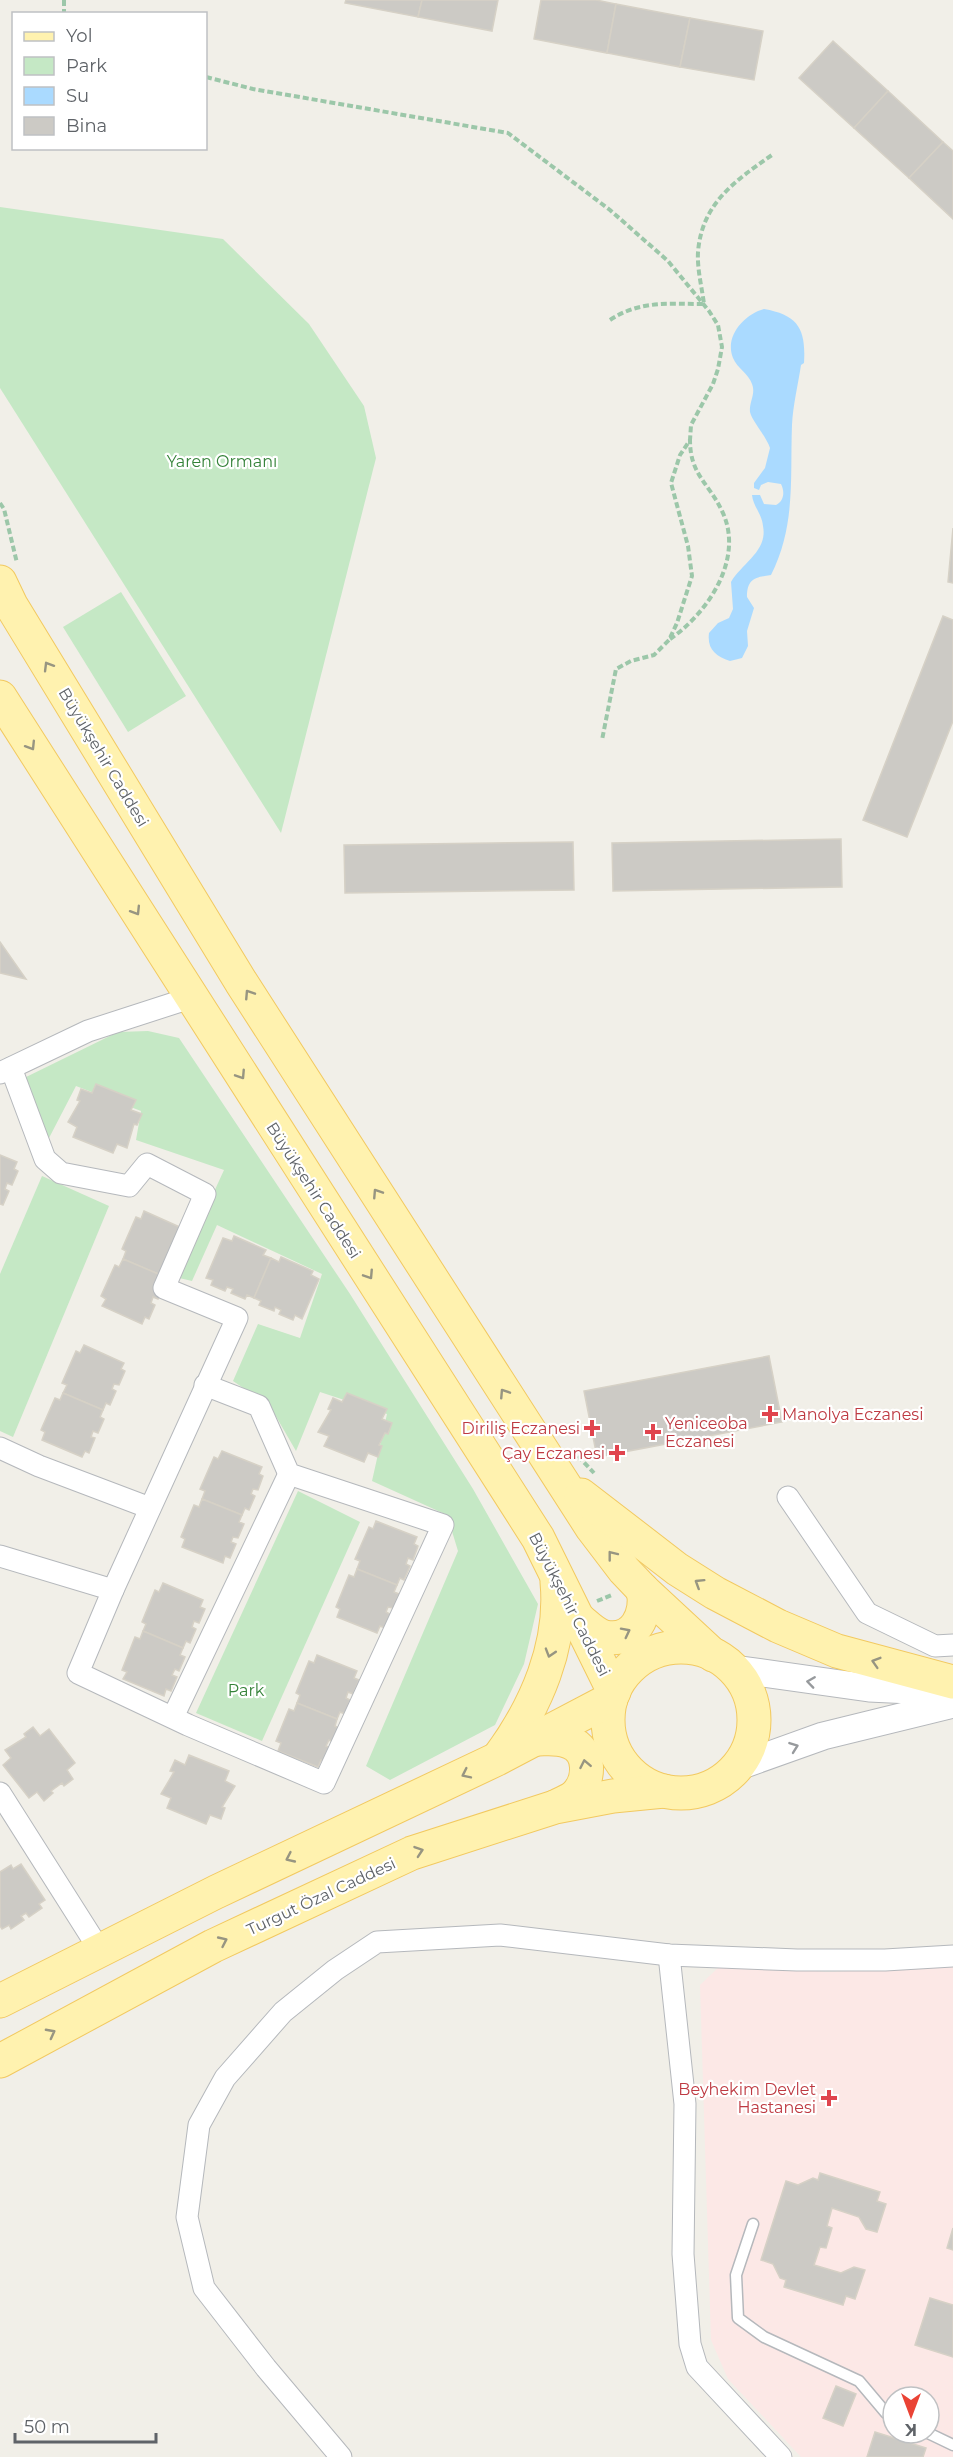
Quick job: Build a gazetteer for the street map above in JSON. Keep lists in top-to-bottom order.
{
  "streets": {
    "main road": ["Büyükşehir Caddesi", "Turgut Özal Caddesi"]
  },
  "crossings": [
    ["Büyükşehir Caddesi", "Turgut Özal Caddesi"]
  ],
  "parks": ["Yaren Ormanı", "Park"],
  "places": {
    "health": [
      "Manolya Eczanesi",
      "Diriliş Eczanesi",
      "Yeniceoba Eczanesi",
      "Çay Eczanesi",
      "Beyhekim Devlet Hastanesi"
    ]
  },
  "legend": [
    "Yol",
    "Park",
    "Su",
    "Bina"
  ],
  "scale_bar": "50 m",
  "north": "bottom"
}
